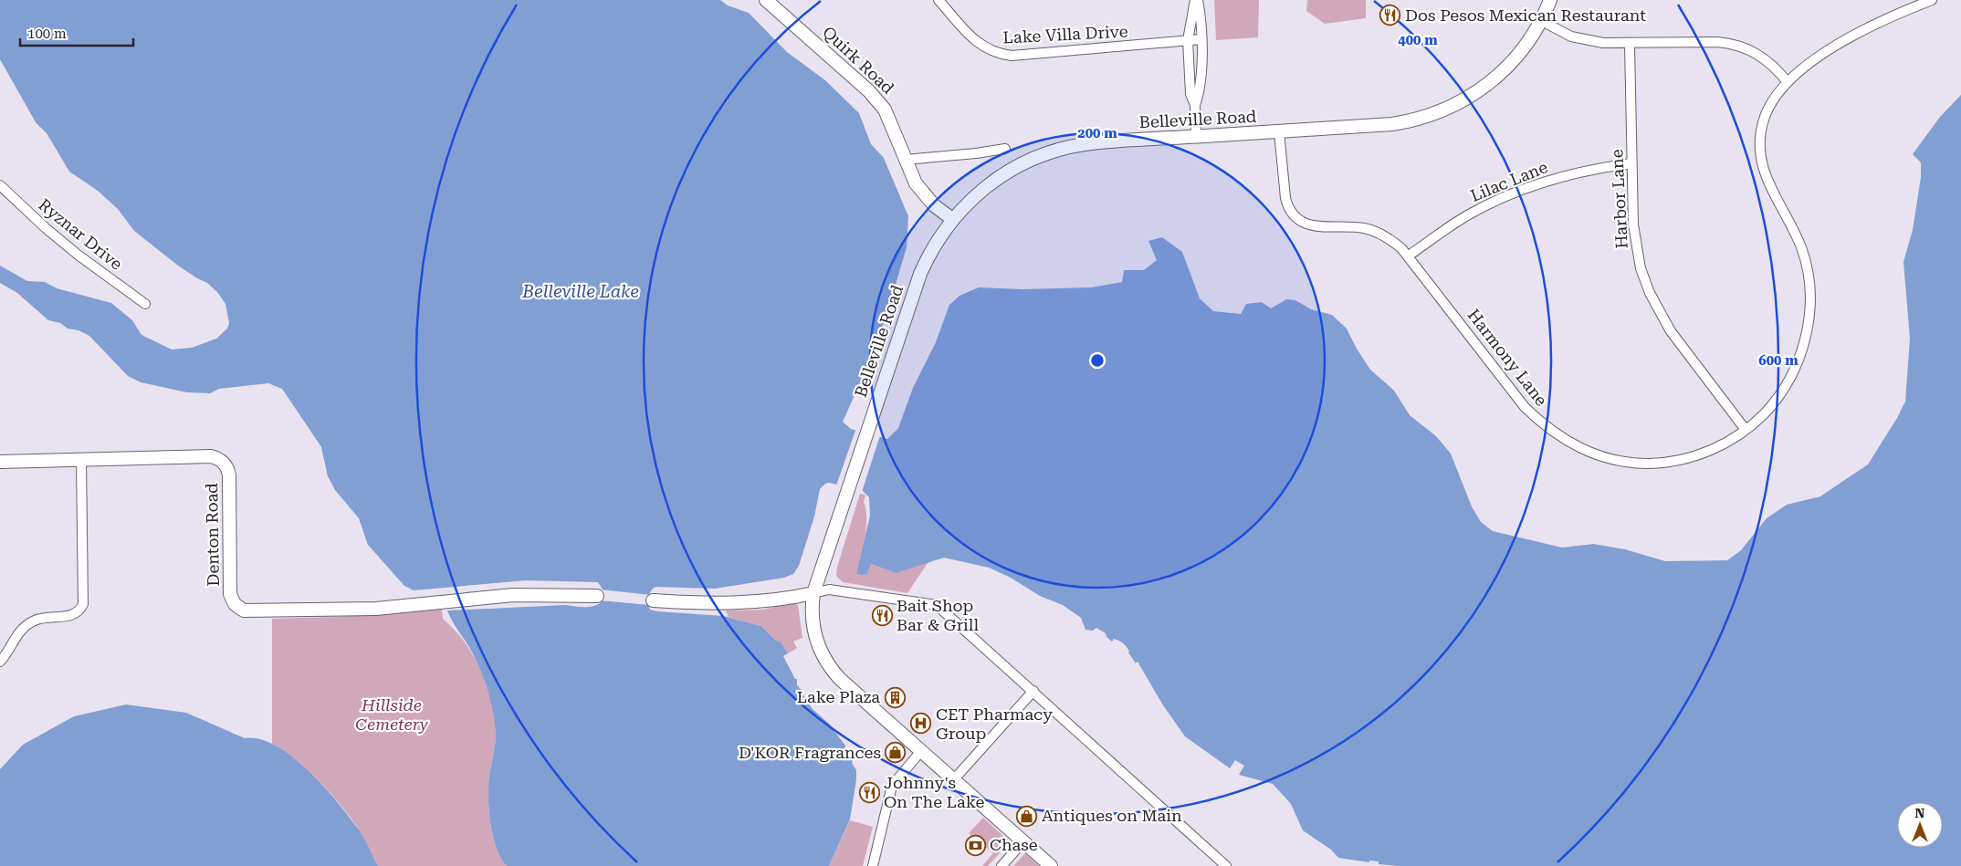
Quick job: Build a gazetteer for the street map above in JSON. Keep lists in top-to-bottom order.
{
  "streets": {
    "main road": ["Quirk Road", "Belleville Road", "Denton Road"],
    "street": [
      "Lake Villa Drive",
      "Lilac Lane",
      "Harbor Lane",
      "Ryznar Drive",
      "Harmony Lane"
    ]
  },
  "crossings": [
    ["Quirk Road", "Belleville Road"],
    ["Belleville Road", "Harmony Lane"],
    ["Lilac Lane", "Harbor Lane"],
    ["Lilac Lane", "Harmony Lane"],
    ["Harbor Lane", "Harmony Lane"]
  ],
  "water": ["Belleville Lake"],
  "parks": ["Hillside Cemetery"],
  "places": {
    "restaurant": ["Dos Pesos Mexican Restaurant", "Bait Shop Bar & Grill", "Johnny's On The Lake"],
    "building": ["Lake Plaza"],
    "hospital": ["CET Pharmacy Group"],
    "shop": ["D'KOR Fragrances", "Antiques on Main"],
    "bank": ["Chase"]
  },
  "scale_bar": "100 m",
  "north": "top",
  "rings": ["400 m", "200 m", "600 m"]
}
